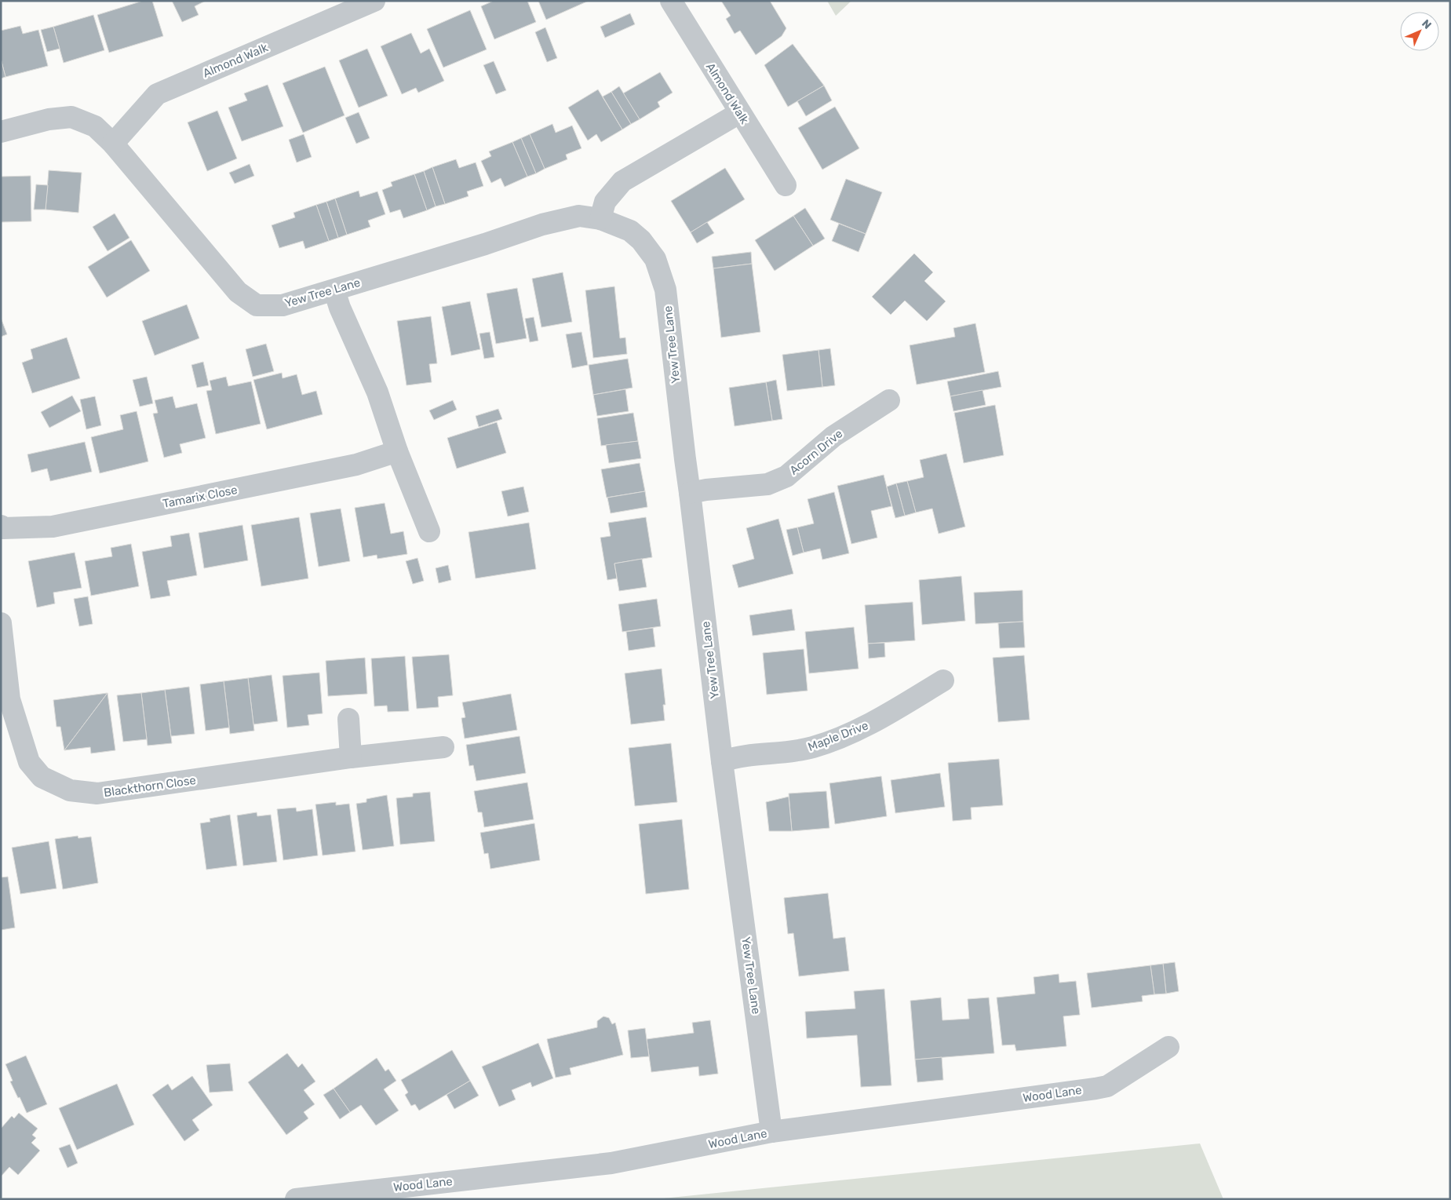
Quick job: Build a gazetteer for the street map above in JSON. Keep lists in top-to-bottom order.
{
  "streets": {
    "street": [
      "Almond Walk",
      "Yew Tree Lane",
      "Acorn Drive",
      "Tamarix Close",
      "Maple Drive",
      "Blackthorn Close",
      "Wood Lane"
    ]
  },
  "crossings": [
    ["Almond Walk", "Yew Tree Lane"],
    ["Yew Tree Lane", "Acorn Drive"],
    ["Yew Tree Lane", "Maple Drive"],
    ["Yew Tree Lane", "Wood Lane"]
  ],
  "north": "top right"
}
